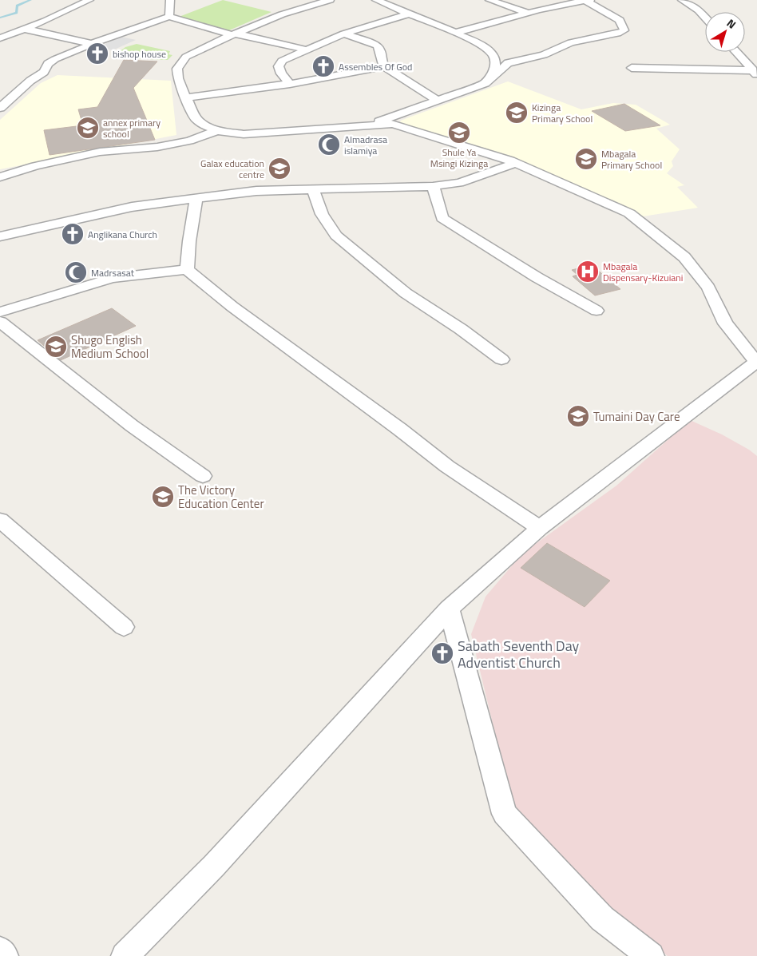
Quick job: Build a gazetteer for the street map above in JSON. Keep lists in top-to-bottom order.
{
  "places": {
    "church": [
      "bishop house",
      "Assembles Of God",
      "Anglikana Church",
      "Sabath Seventh Day Adventist Church"
    ],
    "school or university": [
      "Kizinga Primary School",
      "annex primary school",
      "Shule Ya Msingi Kizinga",
      "Mbagala Primary School",
      "Galax education centre",
      "Shugo English Medium School",
      "Tumaini Day Care",
      "The Victory Education Center"
    ],
    "mosque": ["Almadrasa islamiya", "Madrsasat"],
    "hospital": ["Mbagala Dispensary-Kizuiani"]
  },
  "north": "top right"
}
